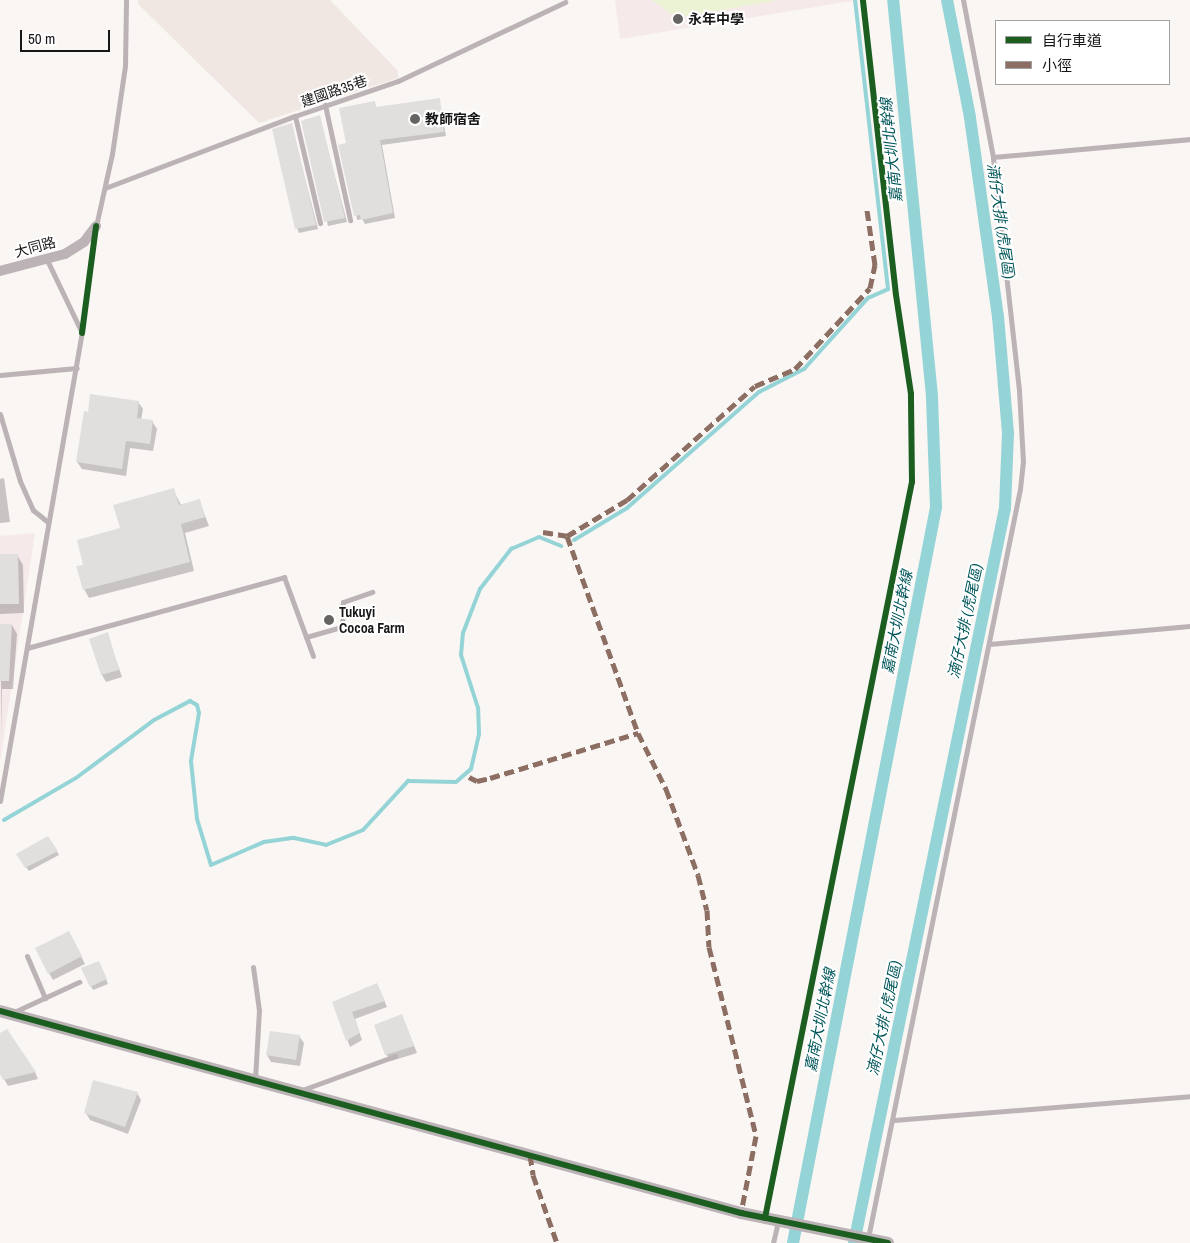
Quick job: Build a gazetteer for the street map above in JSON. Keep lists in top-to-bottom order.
{
  "streets": {
    "street": ["大同路"],
    "lane": ["建國路35巷"]
  },
  "water": ["嘉南大圳北幹線", "湳仔大排 (虎尾區)"],
  "places": ["永年中學", "教師宿舍", "Tukuyi Cocoa Farm"],
  "legend": ["自行車道", "小徑"],
  "scale_bar": "50 m"
}
